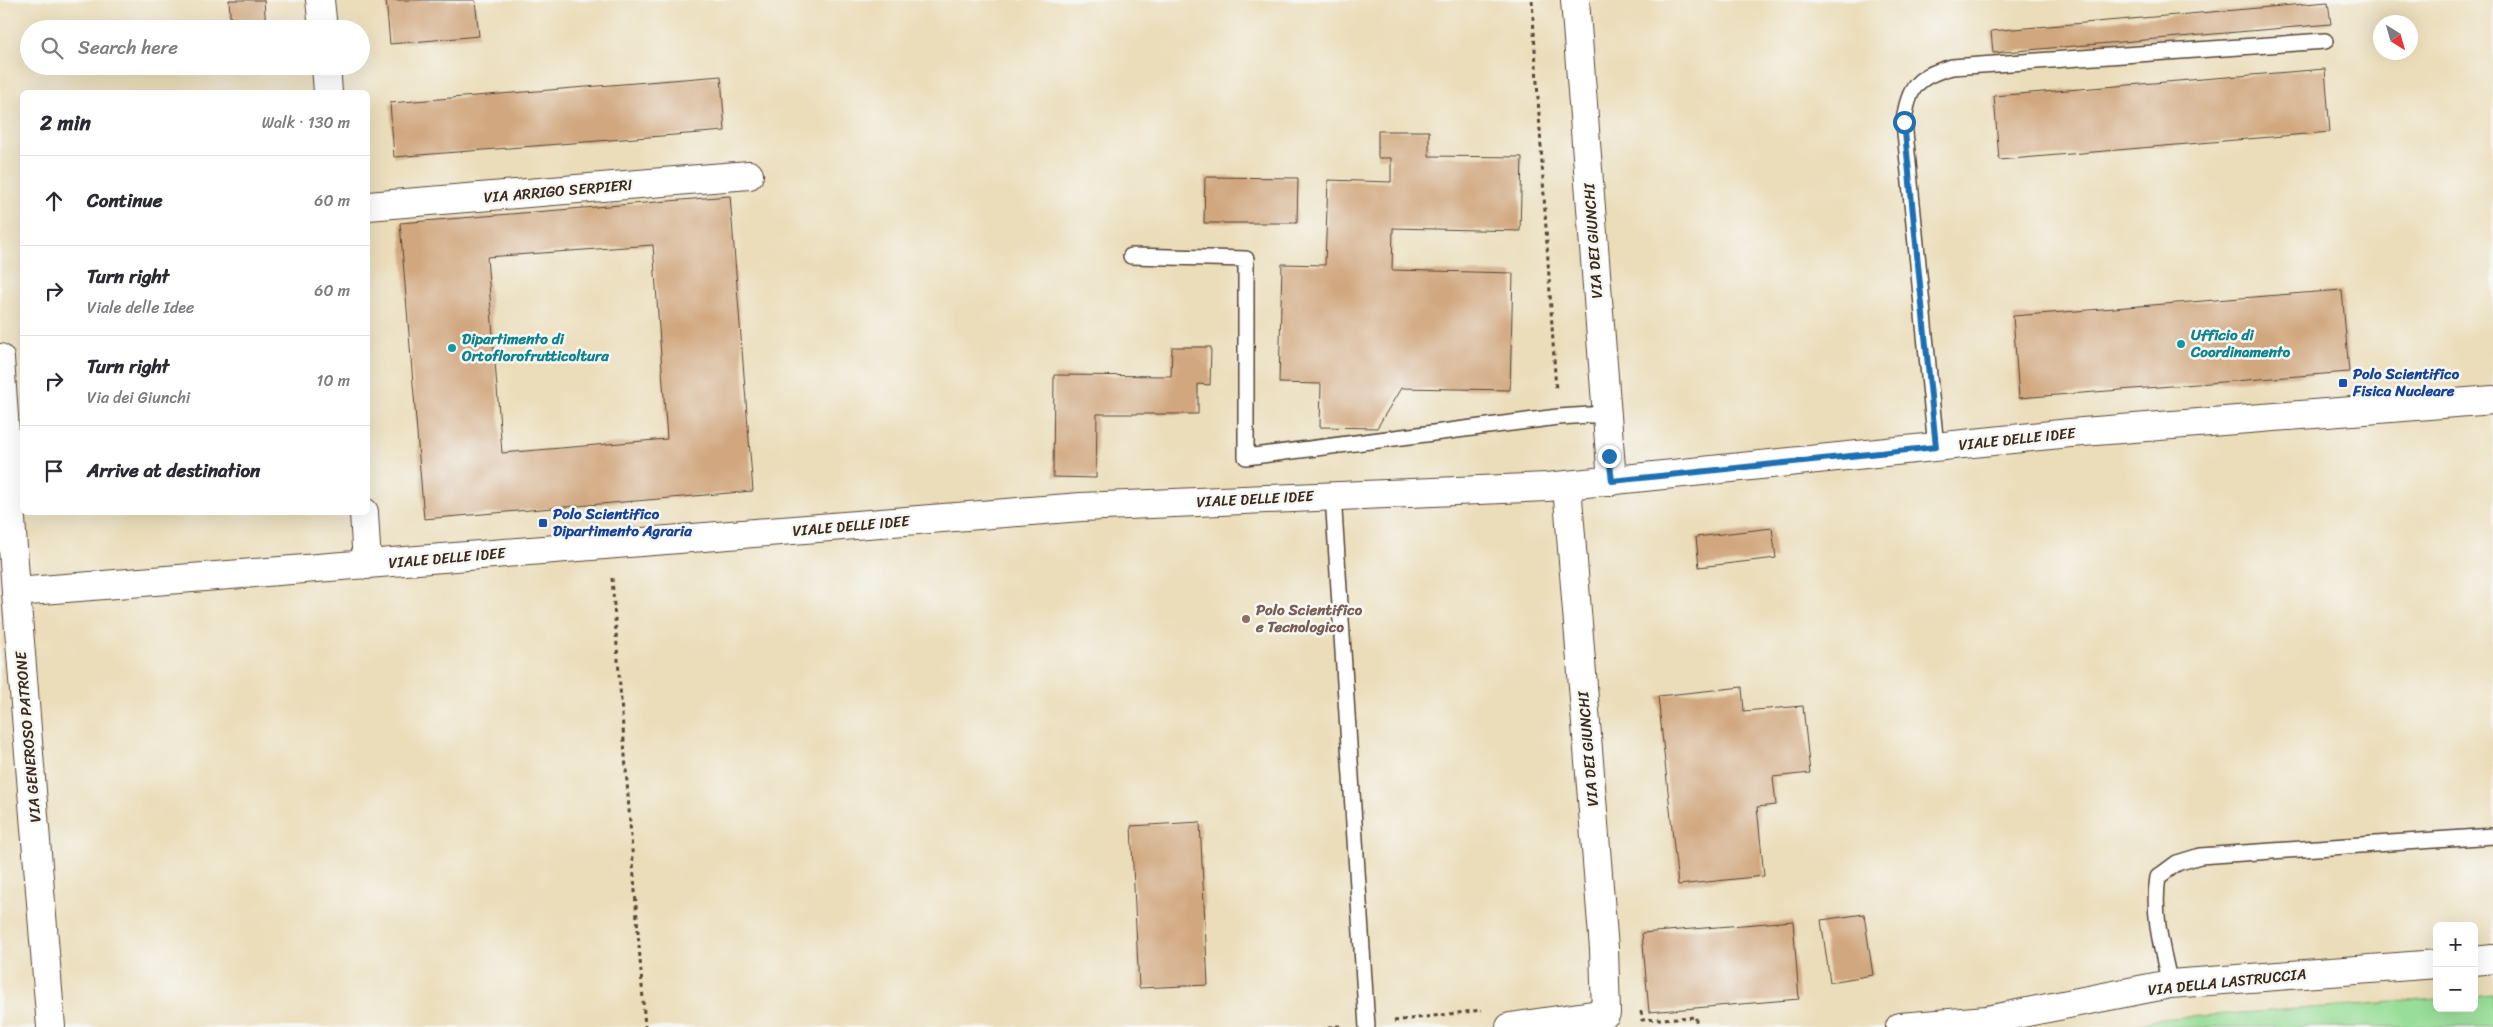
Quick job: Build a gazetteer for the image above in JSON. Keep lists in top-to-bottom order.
{
  "streets": {
    "street": [
      "VIA ARRIGO SERPIERI",
      "VIA DEI GIUNCHI",
      "VIALE DELLE IDEE",
      "VIA GENEROSO PATRONE",
      "VIA DELLA LASTRUCCIA"
    ]
  },
  "crossings": [
    ["VIA DEI GIUNCHI", "VIALE DELLE IDEE"],
    ["VIALE DELLE IDEE", "VIA GENEROSO PATRONE"]
  ],
  "places": {
    "other": ["Ufficio di Coordinamento", "Dipartimento di Ortoflorofrutticoltura", "Polo Scientifico e Tecnologico"],
    "transit": ["Polo Scientifico Fisica Nucleare", "Polo Scientifico Dipartimento Agraria"]
  },
  "north": "bottom right",
  "page": {
    "search": "Search here",
    "heading": ["2 min", "Walk · 130 m"],
    "list": [
      ["Continue", "60 m"],
      ["Turn right", "Viale delle Idee", "60 m"],
      ["Turn right", "Via dei Giunchi", "10 m"],
      "Arrive at destination"
    ],
    "map_buttons": ["+", "−"]
  }
}
